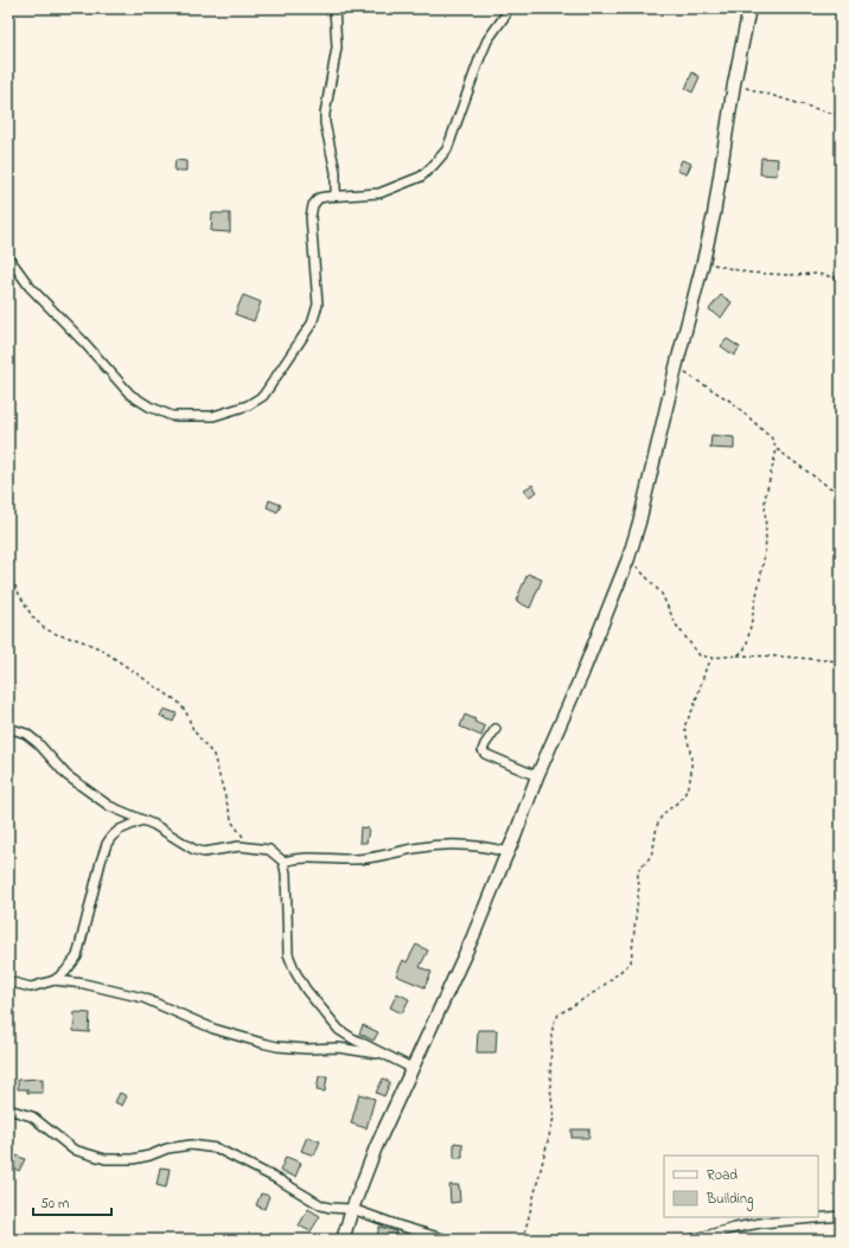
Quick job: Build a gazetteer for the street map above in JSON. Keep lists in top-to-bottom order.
{
  "legend": ["Road", "Building"],
  "scale_bar": "50 m"
}
